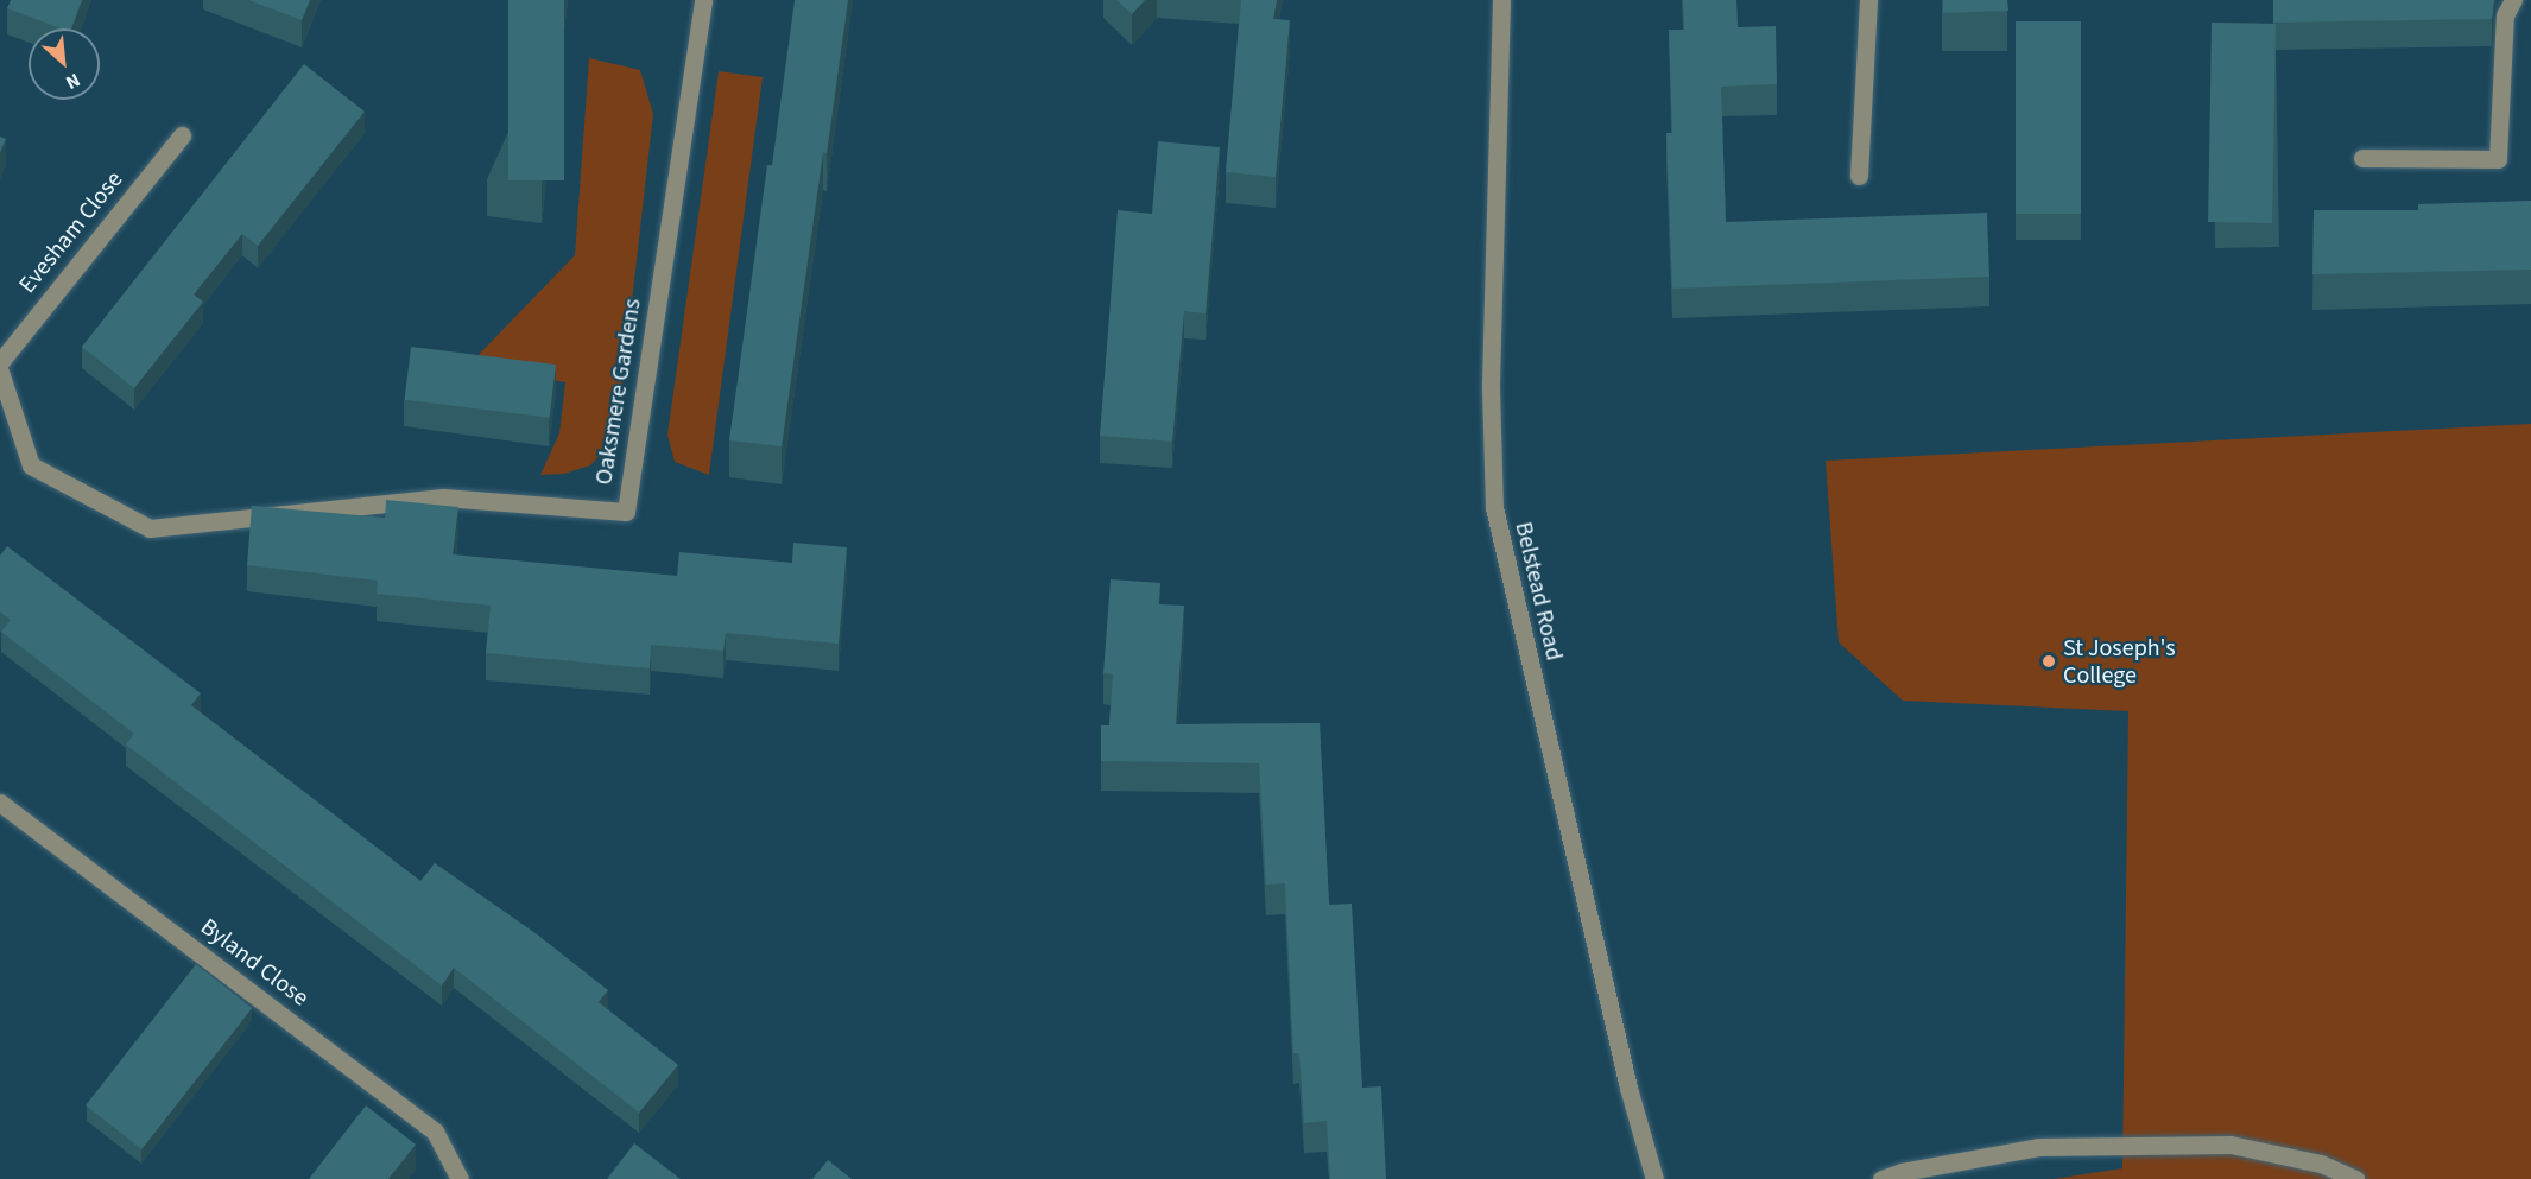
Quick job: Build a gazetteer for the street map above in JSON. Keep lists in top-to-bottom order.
{
  "streets": {
    "street": [
      "Evesham Close",
      "Oaksmere Gardens",
      "Belstead Road",
      "Byland Close"
    ]
  },
  "places": ["St Joseph's College"],
  "north": "bottom right"
}
